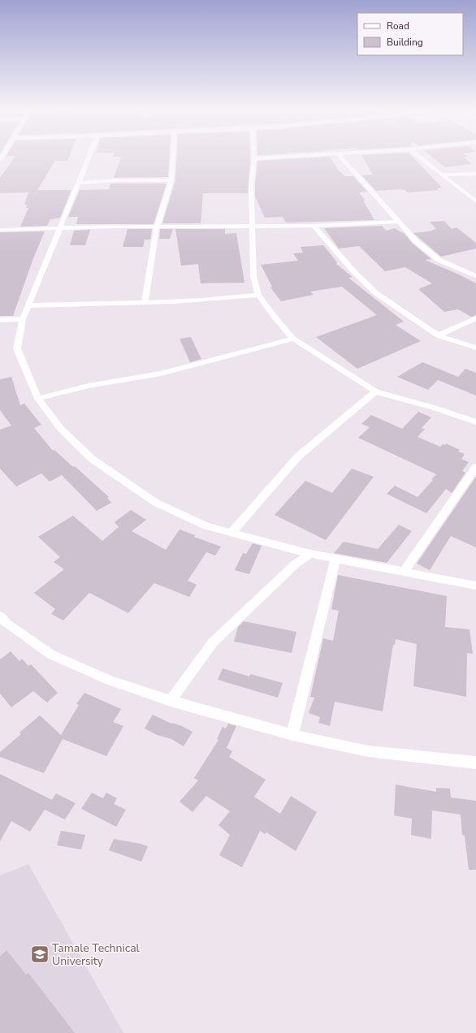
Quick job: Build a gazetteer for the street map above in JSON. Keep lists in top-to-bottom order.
{
  "places": {
    "school or university": ["Tamale Technical University"]
  },
  "legend": ["Road", "Building"]
}
